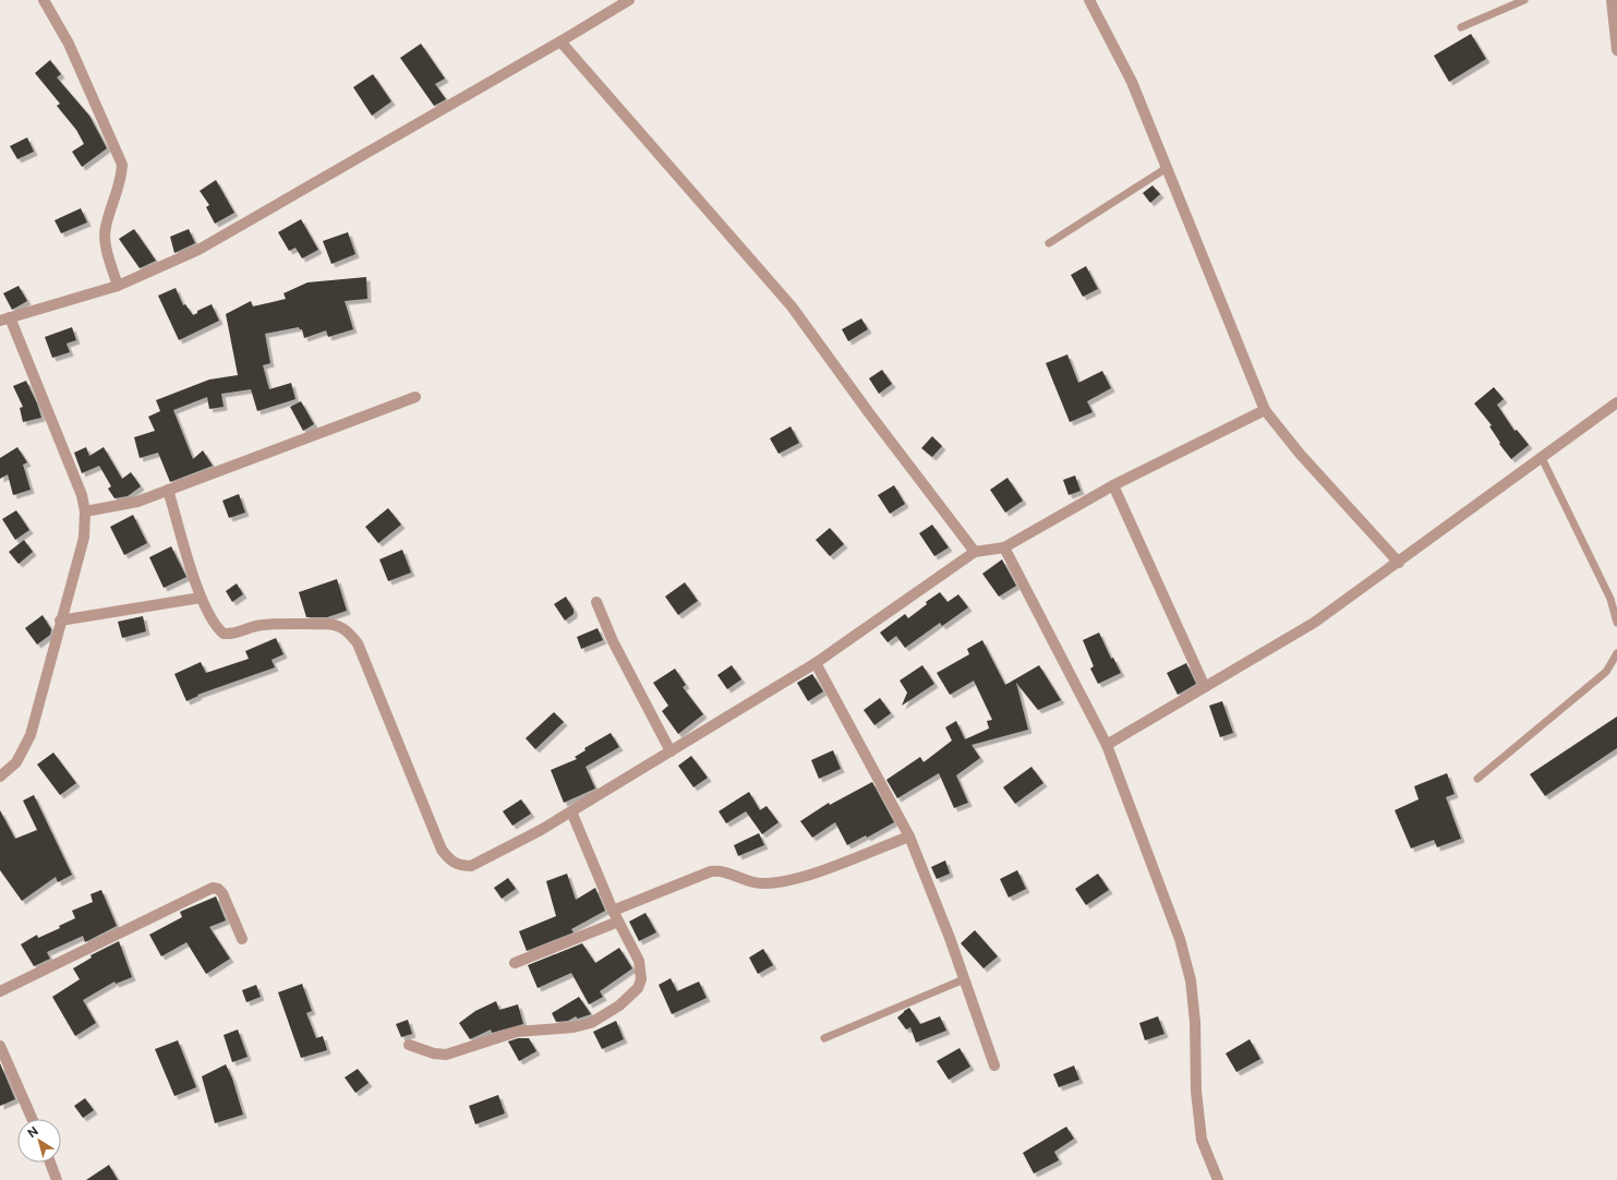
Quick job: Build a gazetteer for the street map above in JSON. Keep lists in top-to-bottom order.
{
  "north": "top left"
}
